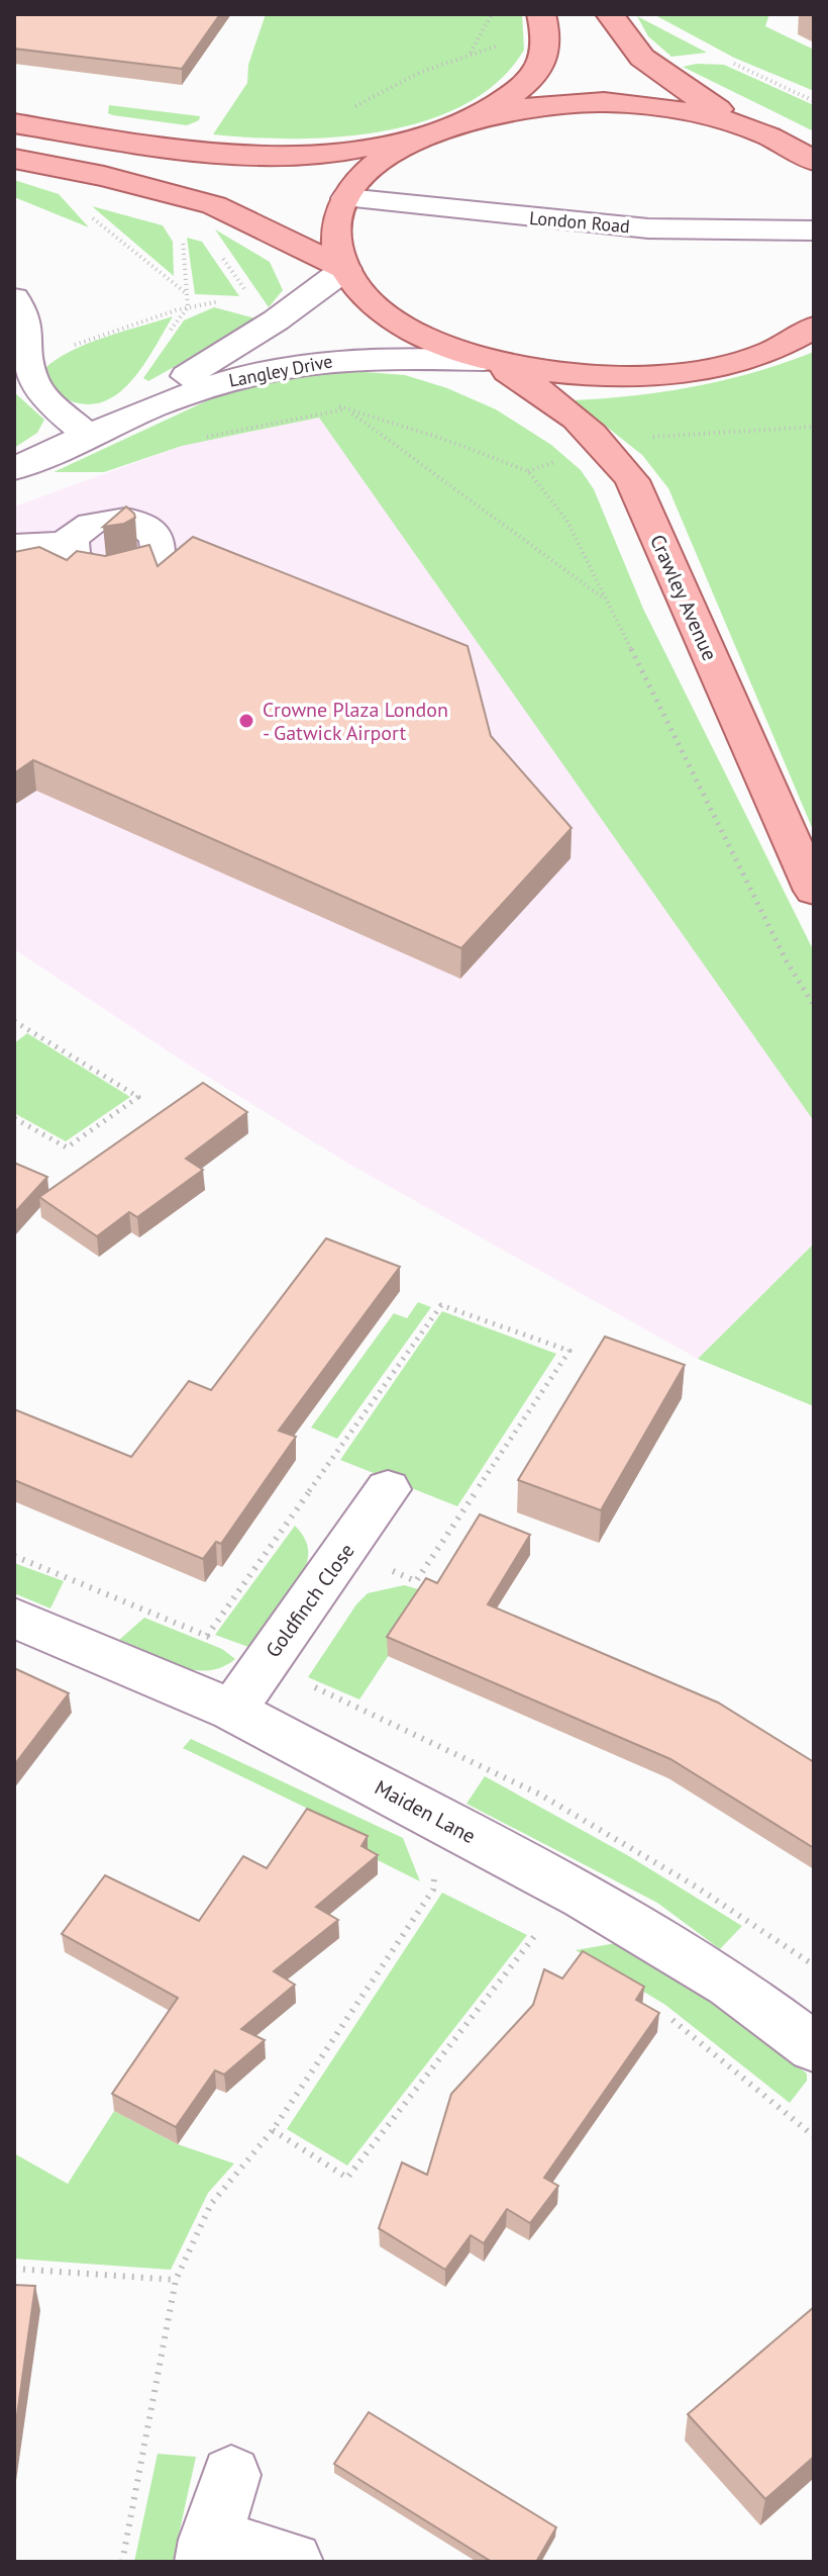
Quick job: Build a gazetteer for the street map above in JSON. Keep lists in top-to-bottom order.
{
  "streets": {
    "main road": ["Crawley Avenue"],
    "street": [
      "London Road",
      "Langley Drive",
      "Goldfinch Close",
      "Maiden Lane"
    ]
  },
  "crossings": [
    ["Langley Drive", "Crawley Avenue"],
    ["Goldfinch Close", "Maiden Lane"]
  ],
  "places": ["Crowne Plaza London - Gatwick Airport"]
}
